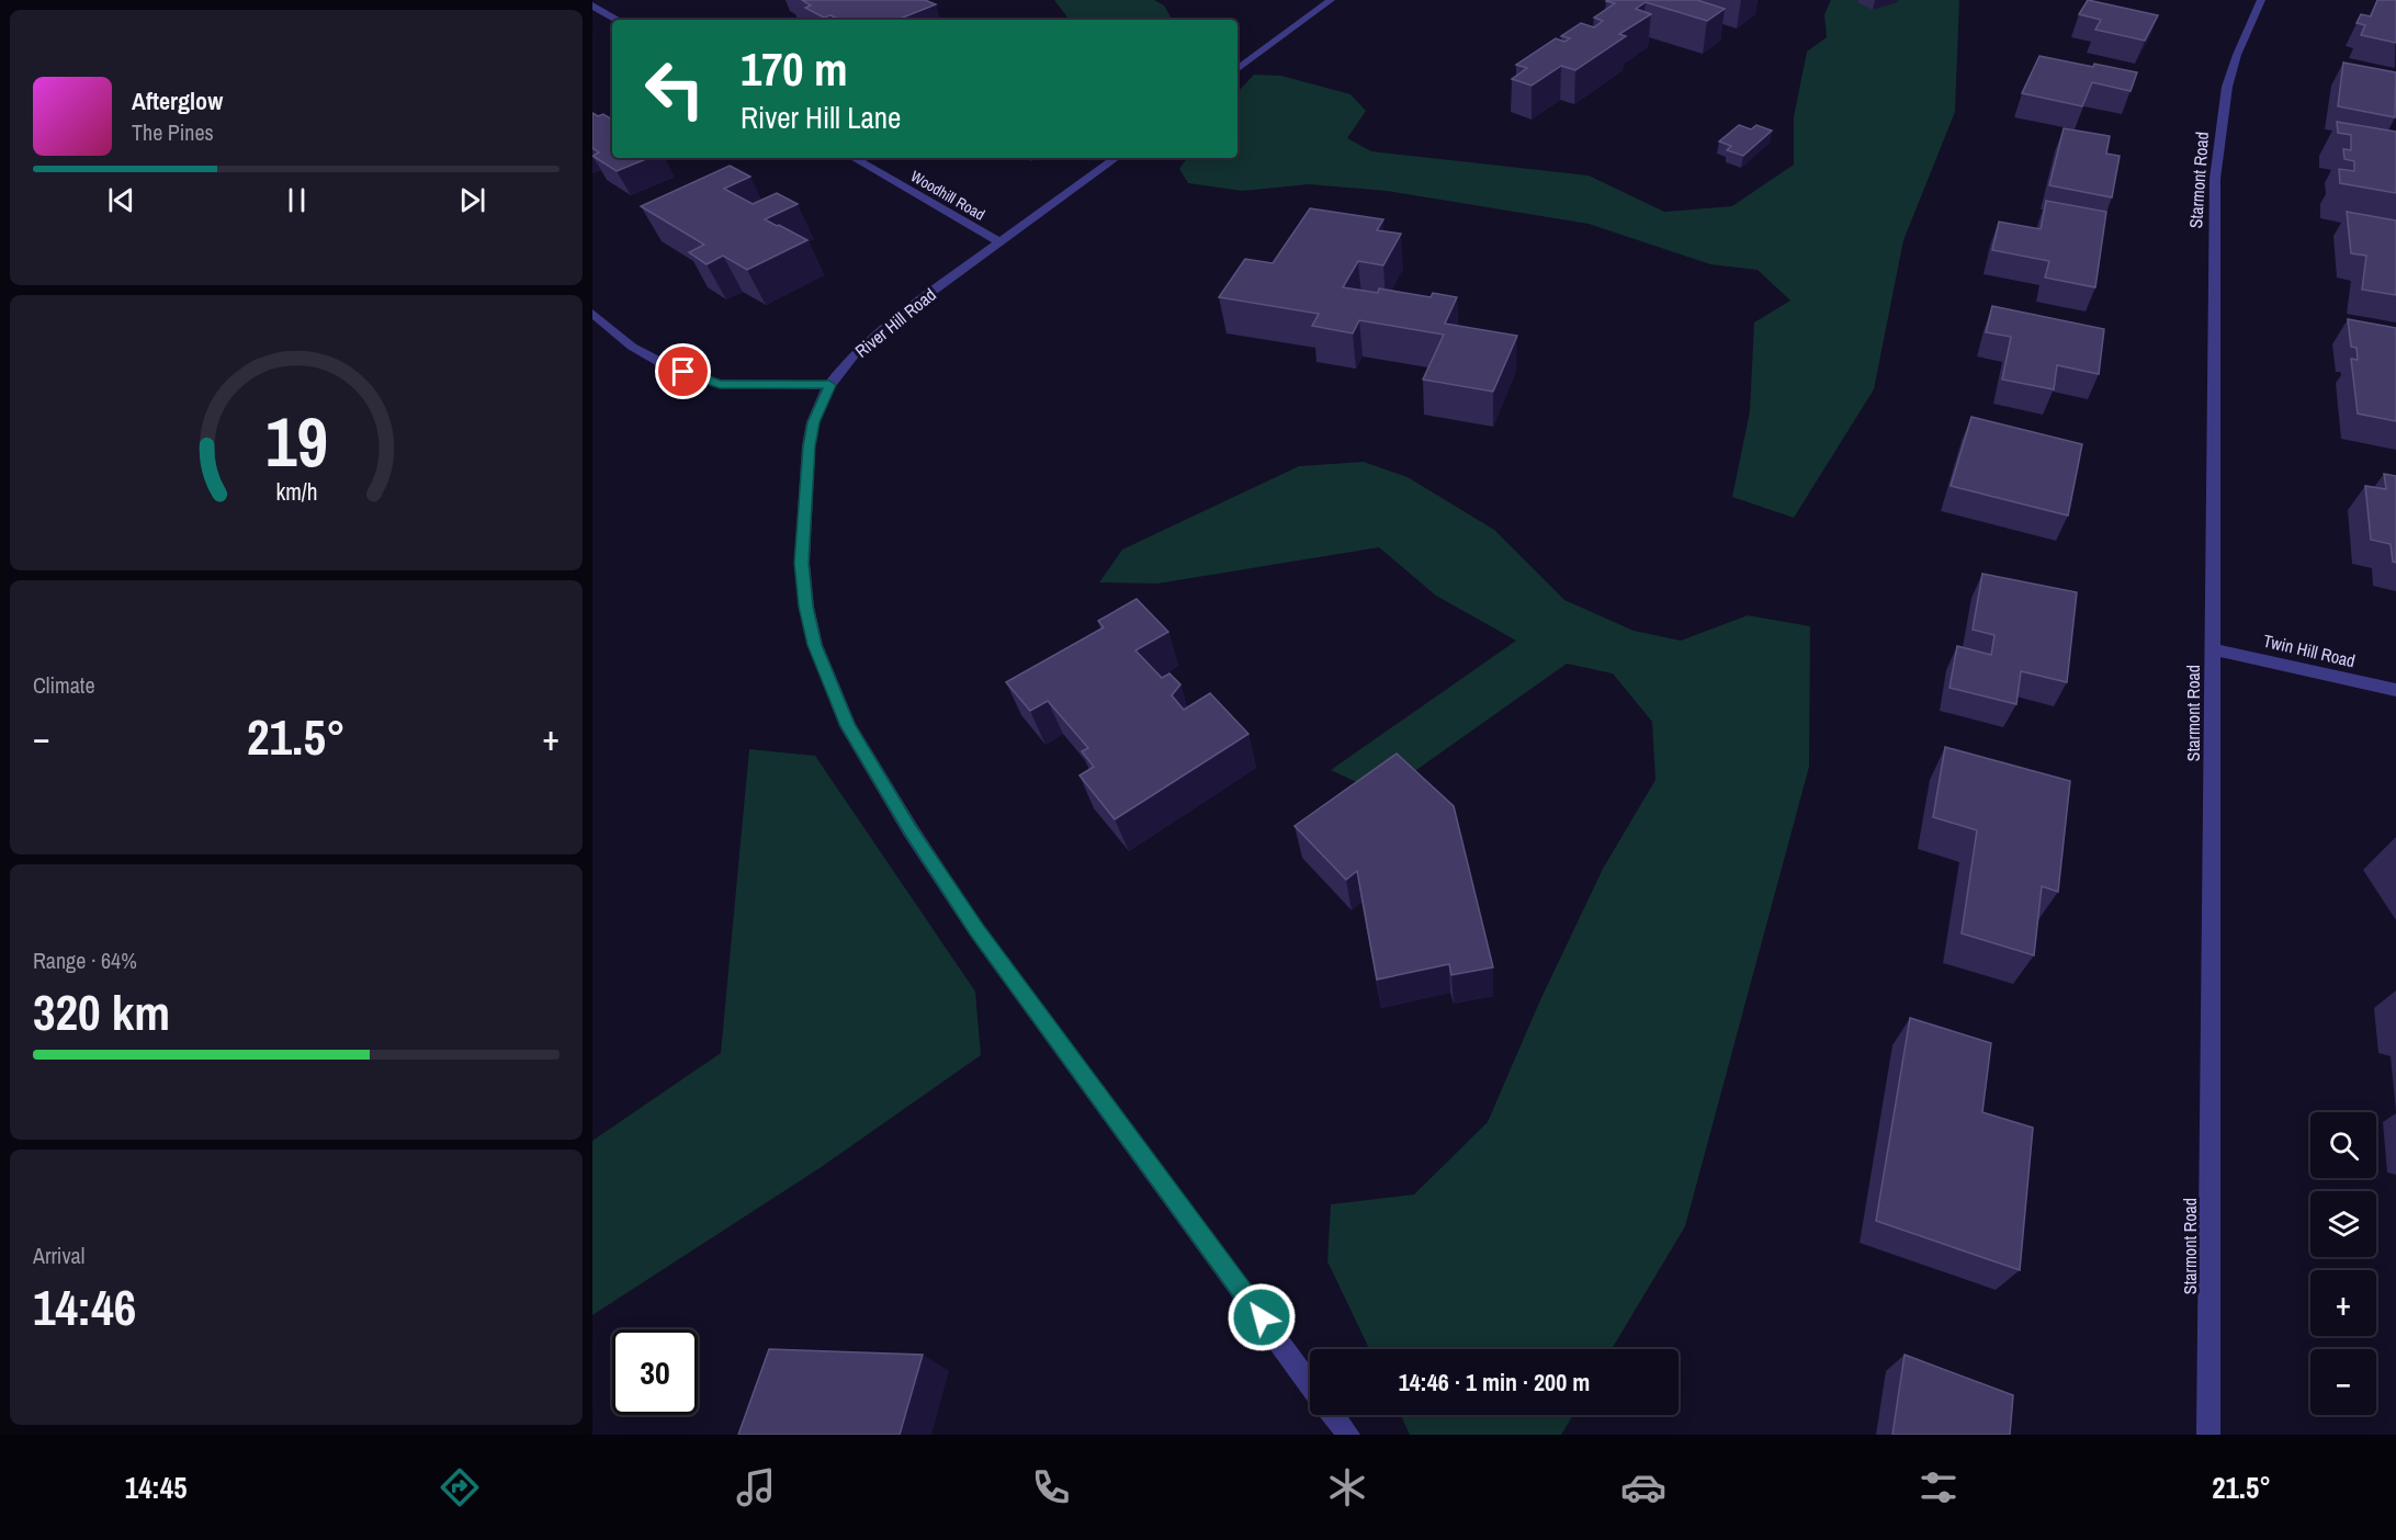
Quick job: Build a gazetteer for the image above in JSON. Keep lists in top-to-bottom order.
{
  "streets": {
    "street": [
      "Starmont Road",
      "Woodhill Road",
      "River Hill Road",
      "Twin Hill Road"
    ]
  },
  "crossings": [
    ["Starmont Road", "Twin Hill Road"],
    ["Woodhill Road", "River Hill Road"]
  ],
  "page": {
    "turn": ["170 m", "River Hill Lane"],
    "song": ["Afterglow", "The Pines"],
    "tile": [
      "Climate",
      ["Range · 64%", "320 km"],
      ["Arrival", "14:46"]
    ],
    "heat": ["−", "21.5°", "+"],
    "map_buttons": ["+", "−"],
    "limit": "30",
    "trip": "14:46 · 1 min · 200 m",
    "tabs": ["14:45", "21.5°"],
    "gauge": ["19", "km/h"]
  }
}
